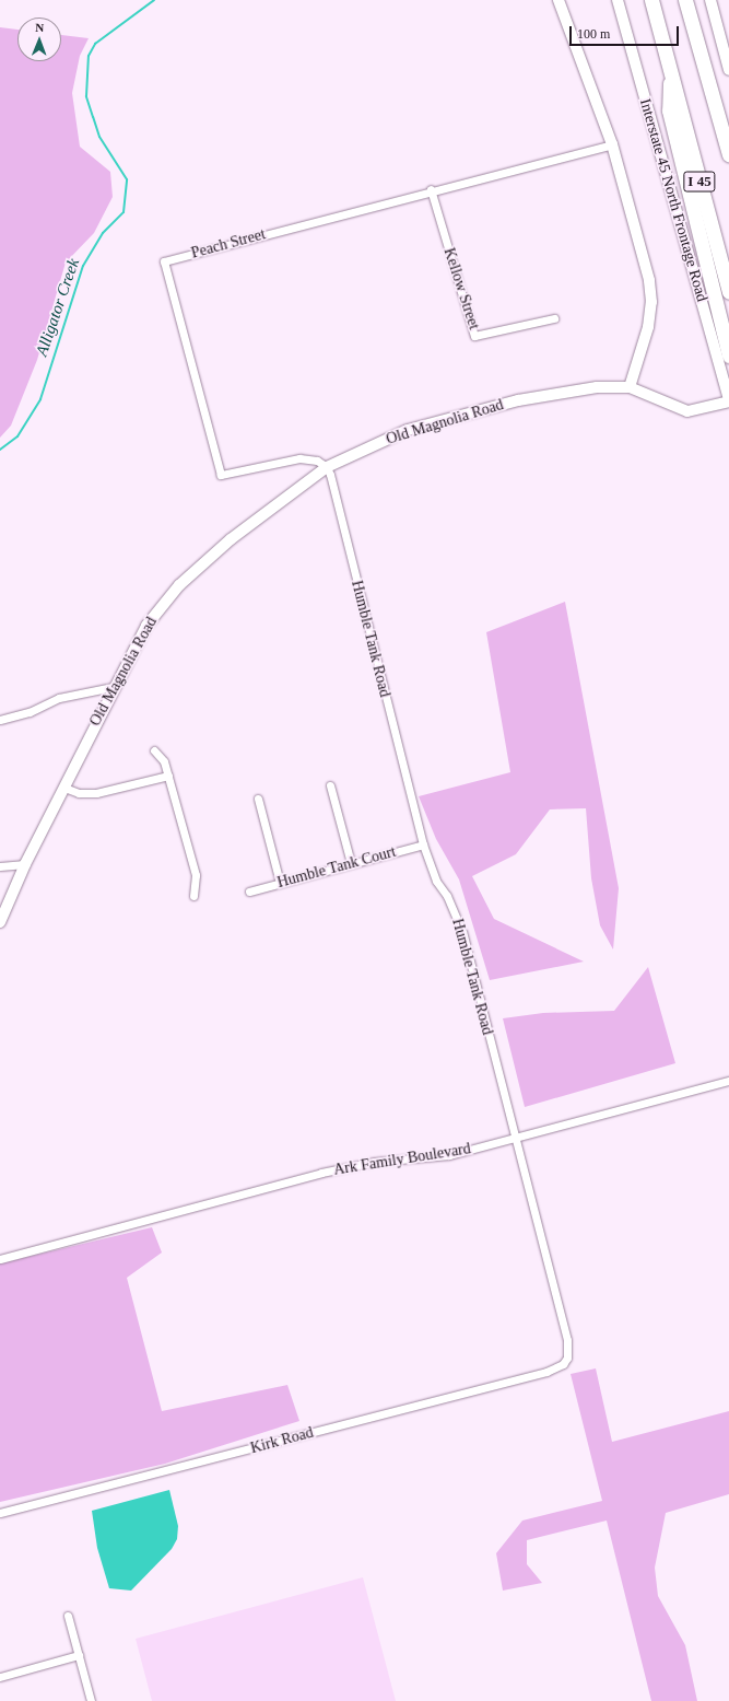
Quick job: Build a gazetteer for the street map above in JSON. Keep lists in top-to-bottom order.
{
  "streets": {
    "highway": ["I 45"],
    "street": [
      "Interstate 45 North Frontage Road",
      "Peach Street",
      "Kellow Street",
      "Old Magnolia Road",
      "Humble Tank Road",
      "Humble Tank Court",
      "Ark Family Boulevard",
      "Kirk Road"
    ]
  },
  "crossings": [
    ["Peach Street", "Kellow Street"],
    ["Peach Street", "Old Magnolia Road"],
    ["Peach Street", "Humble Tank Road"],
    ["Old Magnolia Road", "Humble Tank Road"],
    ["Humble Tank Road", "Humble Tank Court"],
    ["Humble Tank Road", "Ark Family Boulevard"],
    ["Humble Tank Road", "Kirk Road"]
  ],
  "water": ["Alligator Creek"],
  "scale_bar": "100 m",
  "north": "top"
}
